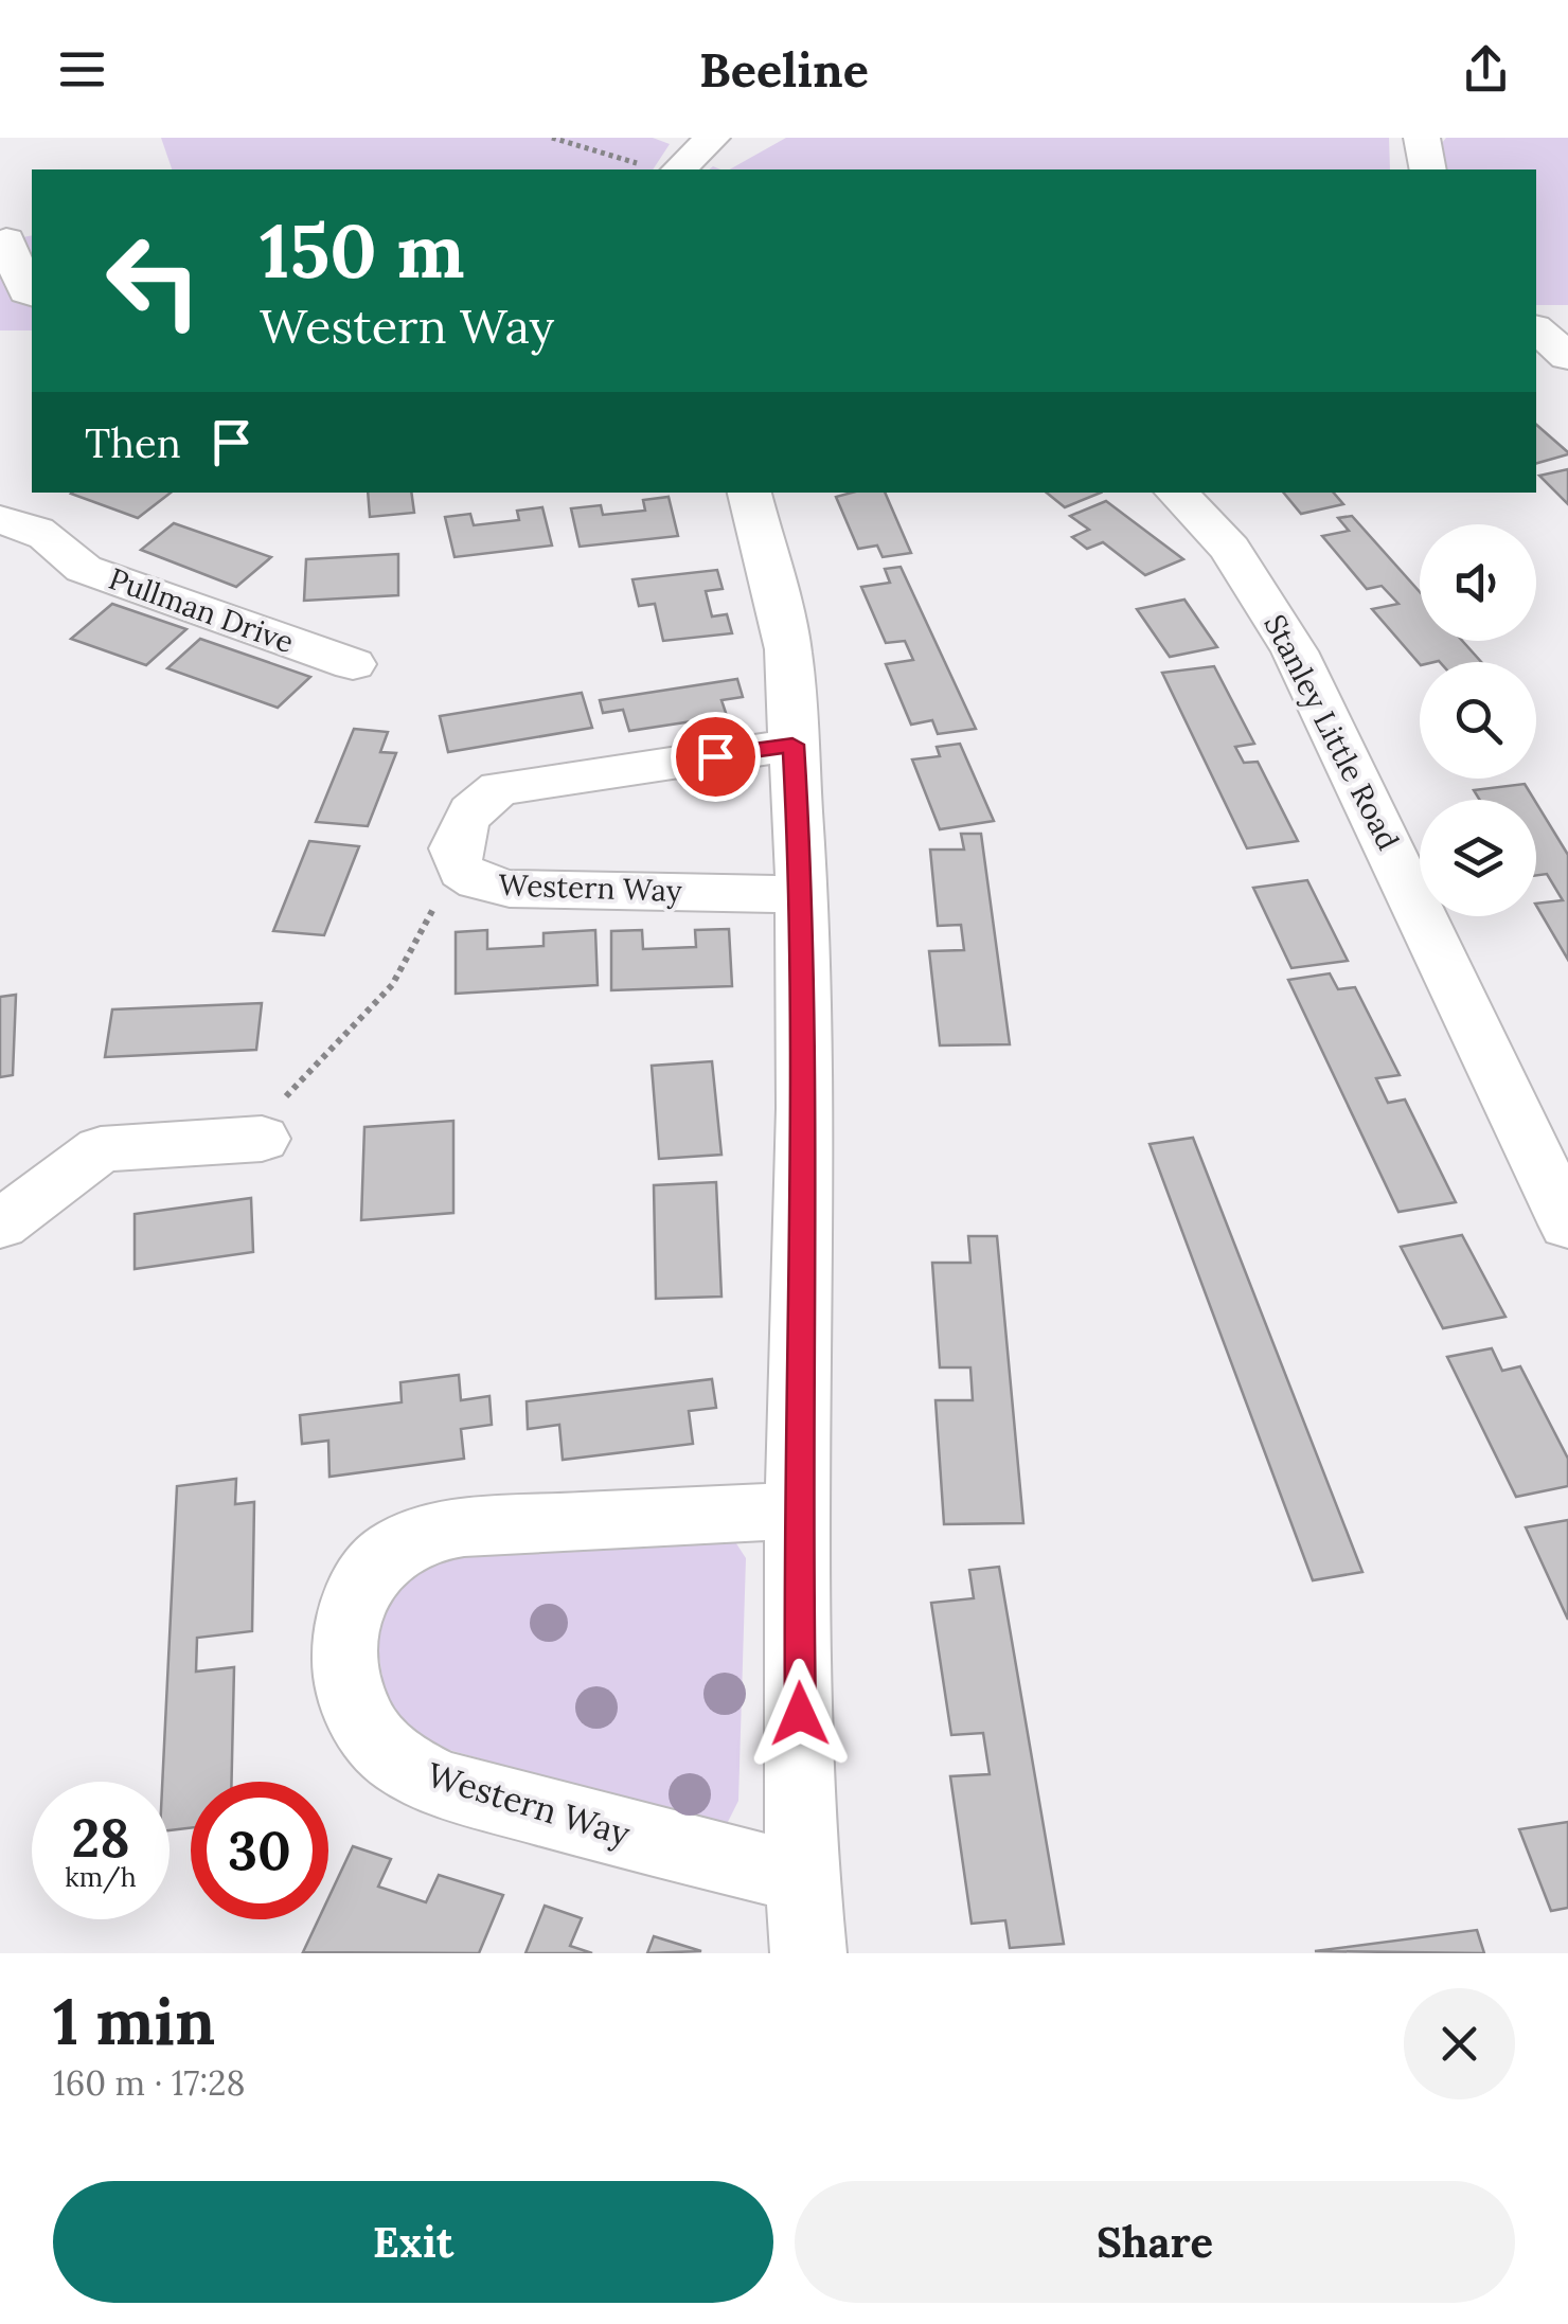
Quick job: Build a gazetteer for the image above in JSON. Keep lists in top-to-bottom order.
{
  "streets": {
    "street": ["Pullman Drive", "Stanley Little Road", "Western Way"]
  },
  "page": {
    "header": "Beeline",
    "turn": ["150 m", "Western Way"],
    "then": "Then",
    "speed": "28 km/h",
    "limit": "30",
    "heading": ["1 min", "160 m · 17:28"],
    "buttons": ["Exit", "Share"]
  }
}
